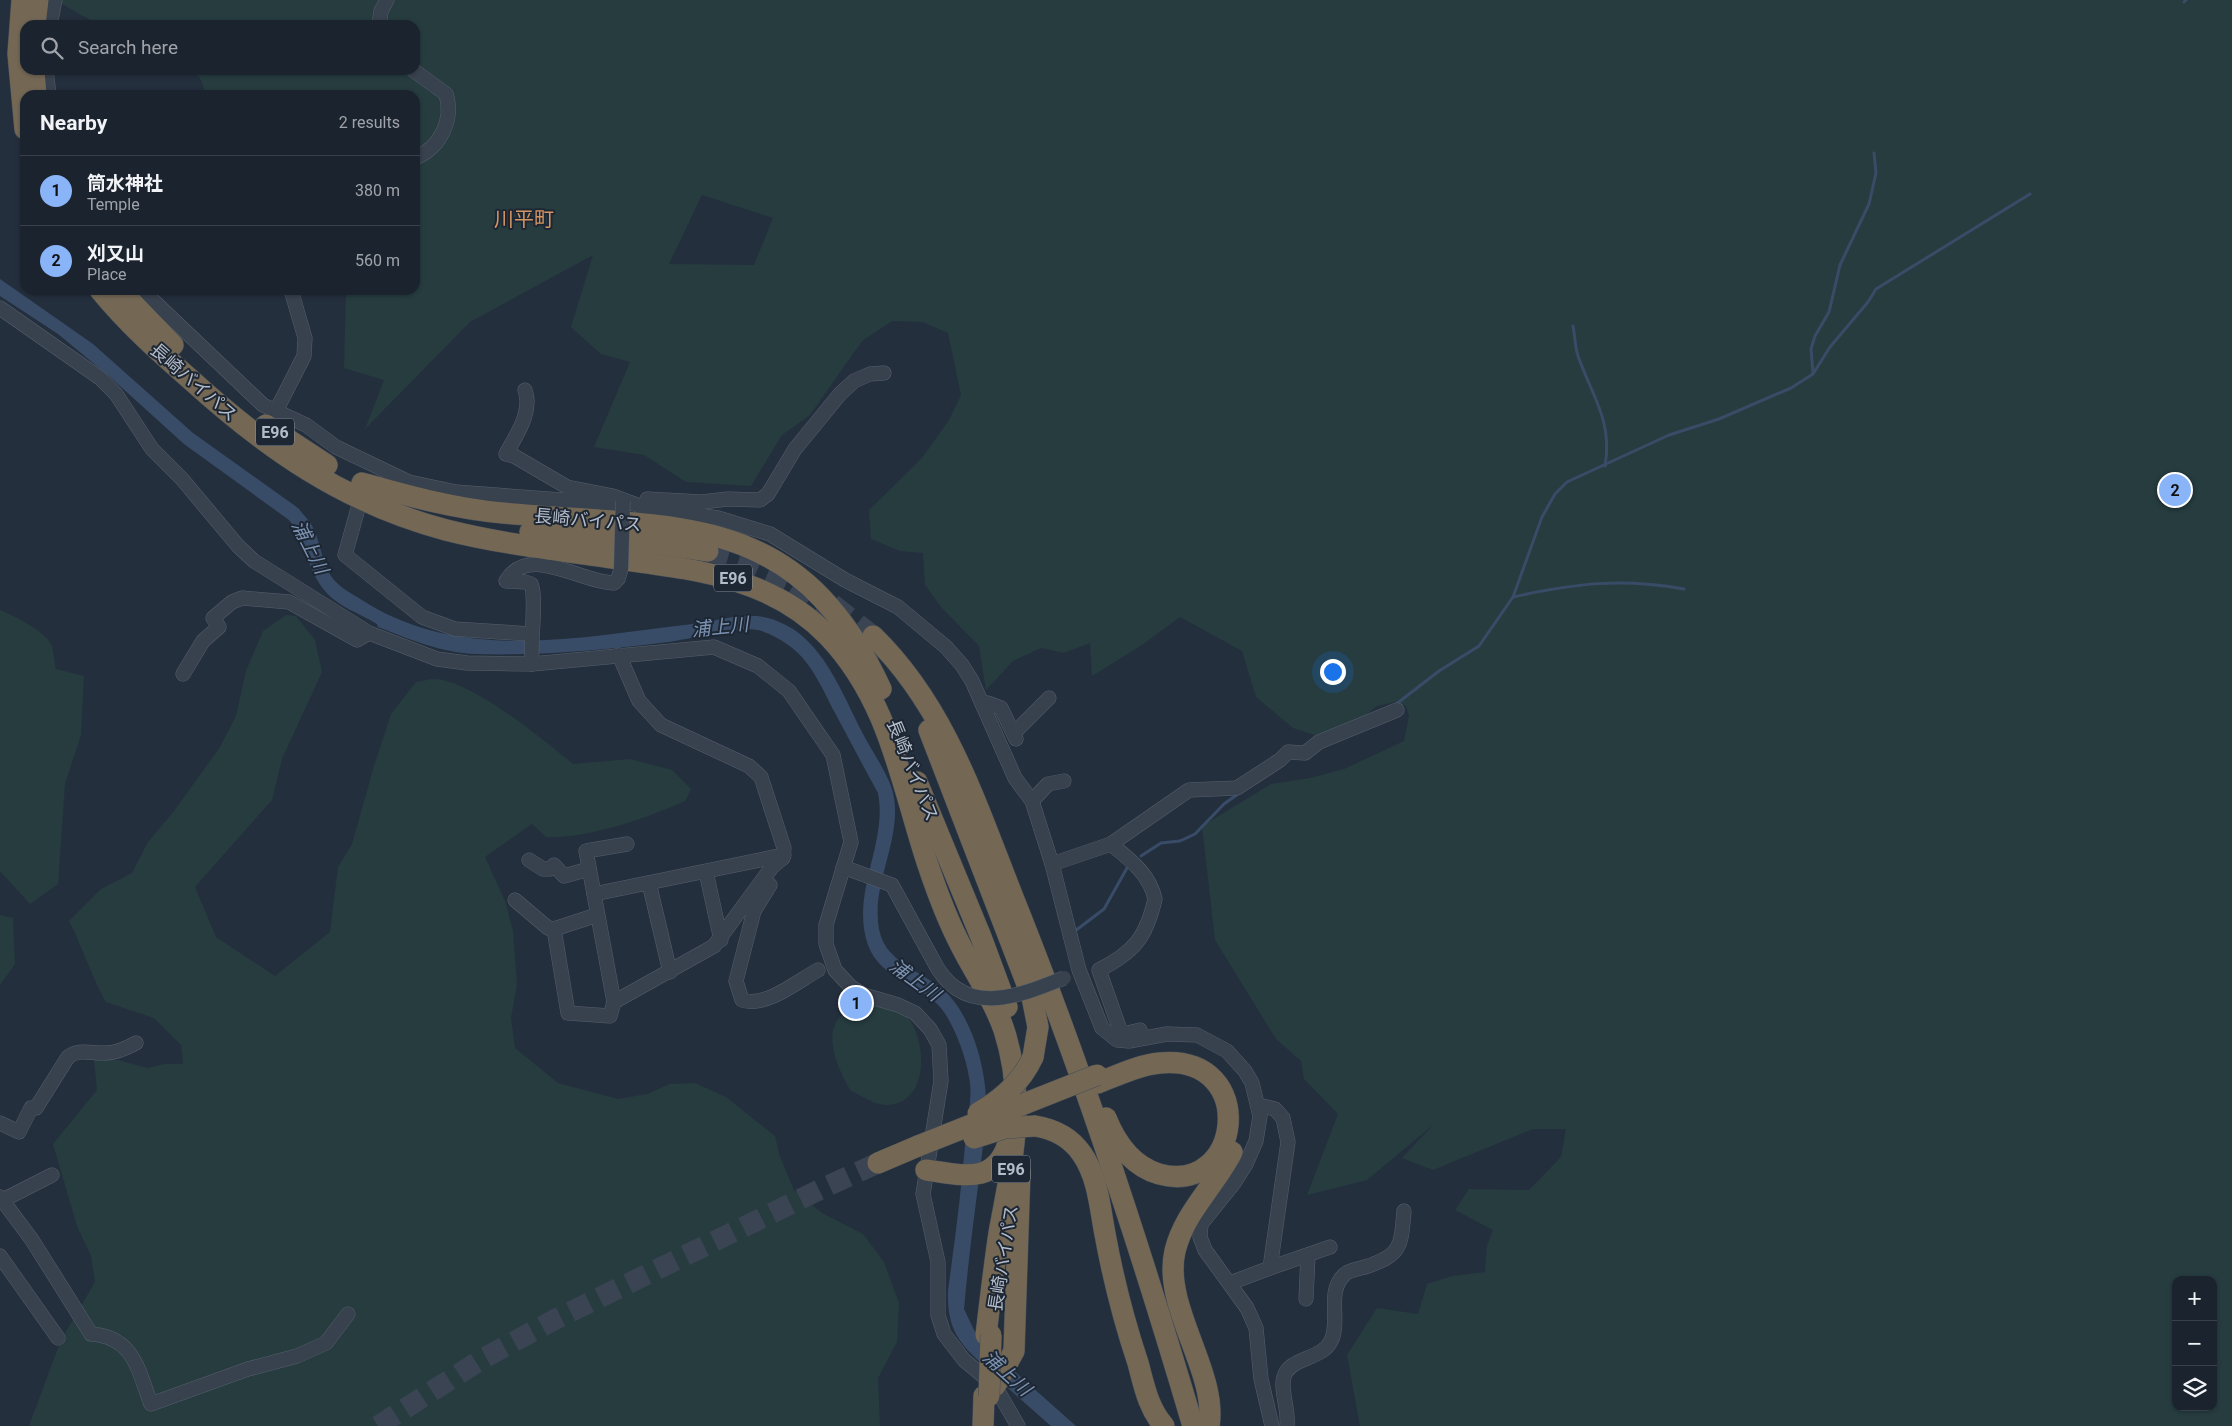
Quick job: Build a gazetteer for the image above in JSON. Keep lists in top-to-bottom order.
{
  "streets": {
    "highway": ["長崎バイパス", "E96"]
  },
  "districts": ["川平町"],
  "water": ["浦上川"],
  "page": {
    "search": "Search here",
    "heading": ["Nearby", "2 results"],
    "list": [
      {
        "mark": "1",
        "name": "筒水神社",
        "note": "Temple",
        "value": "380 m"
      },
      {
        "mark": "2",
        "name": "刈又山",
        "note": "Place",
        "value": "560 m"
      }
    ],
    "pins": ["2", "1"],
    "map_buttons": ["+", "−"]
  }
}
